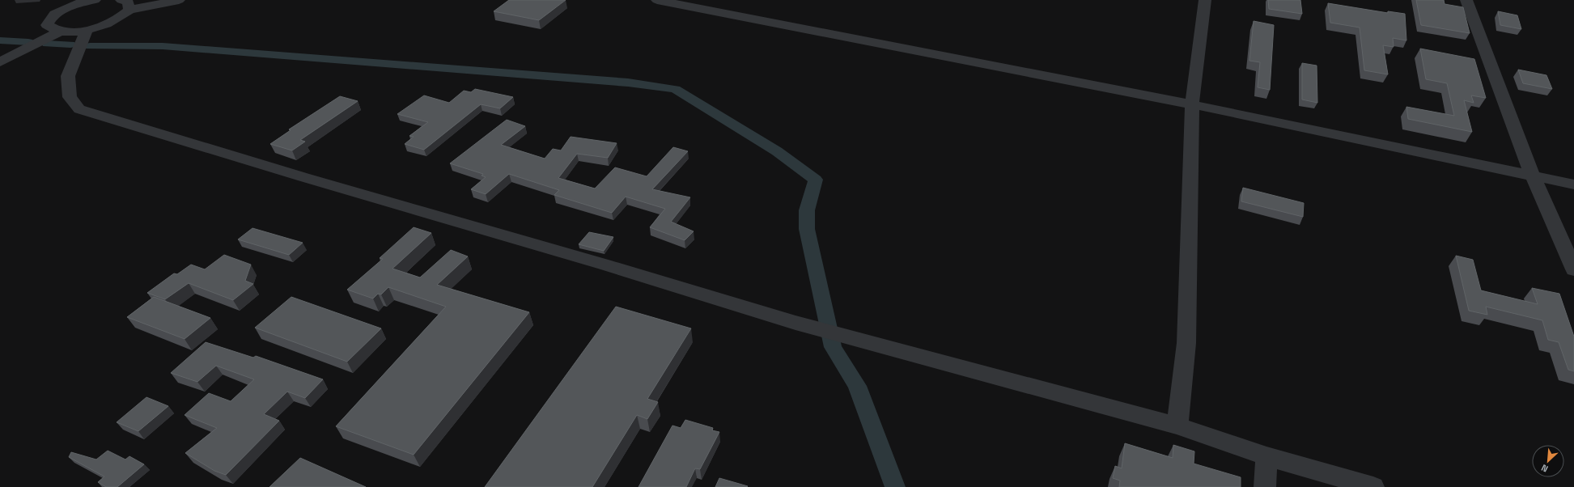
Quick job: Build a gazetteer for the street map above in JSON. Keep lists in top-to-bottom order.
{
  "north": "bottom left"
}
